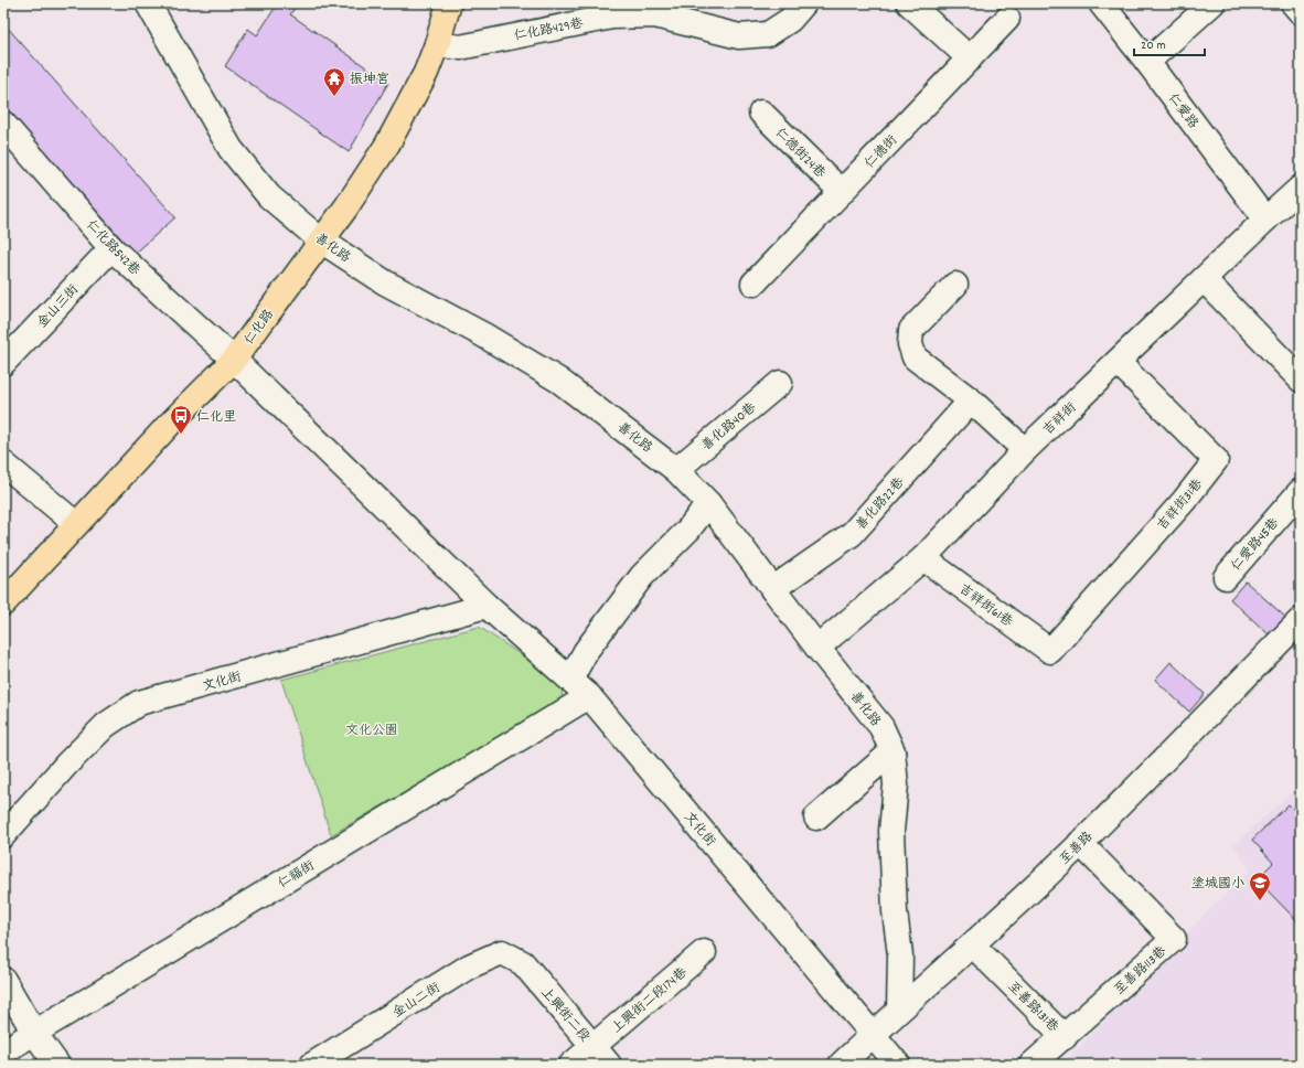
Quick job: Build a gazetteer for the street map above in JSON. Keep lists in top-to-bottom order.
{
  "streets": {
    "main road": ["仁化路"],
    "street": [
      "仁化路429巷",
      "仁愛路",
      "仁德街",
      "仁德街24巷",
      "仁化路542巷",
      "善化路",
      "金山三街",
      "吉祥街",
      "善化路40巷",
      "善化路22巷",
      "吉祥街31巷",
      "仁愛路45巷",
      "吉祥街61巷",
      "文化街",
      "至善路",
      "仁福街",
      "至善路113巷",
      "金山二街",
      "上興街二段174巷",
      "至善路131巷",
      "上興街二段"
    ]
  },
  "crossings": [
    ["仁化路429巷", "仁化路"],
    ["仁愛路", "吉祥街"],
    ["仁德街", "仁德街24巷"],
    ["仁化路542巷", "金山三街"],
    ["仁化路542巷", "仁化路"],
    ["仁化路542巷", "文化街"],
    ["善化路", "仁化路"],
    ["善化路", "吉祥街"],
    ["善化路", "善化路40巷"],
    ["善化路", "善化路22巷"],
    ["善化路", "至善路"],
    ["仁化路", "文化街"],
    ["吉祥街", "吉祥街31巷"],
    ["吉祥街", "吉祥街61巷"],
    ["吉祥街31巷", "吉祥街61巷"],
    ["文化街", "至善路"],
    ["文化街", "仁福街"],
    ["至善路", "至善路113巷"],
    ["至善路", "至善路131巷"],
    ["至善路113巷", "至善路131巷"],
    ["金山二街", "上興街二段"],
    ["上興街二段174巷", "上興街二段"]
  ],
  "parks": ["文化公園"],
  "places": {
    "temple": ["振坤宮"],
    "bus stop": ["仁化里"],
    "school or university": ["塗城國小"]
  },
  "scale_bar": "20 m"
}
